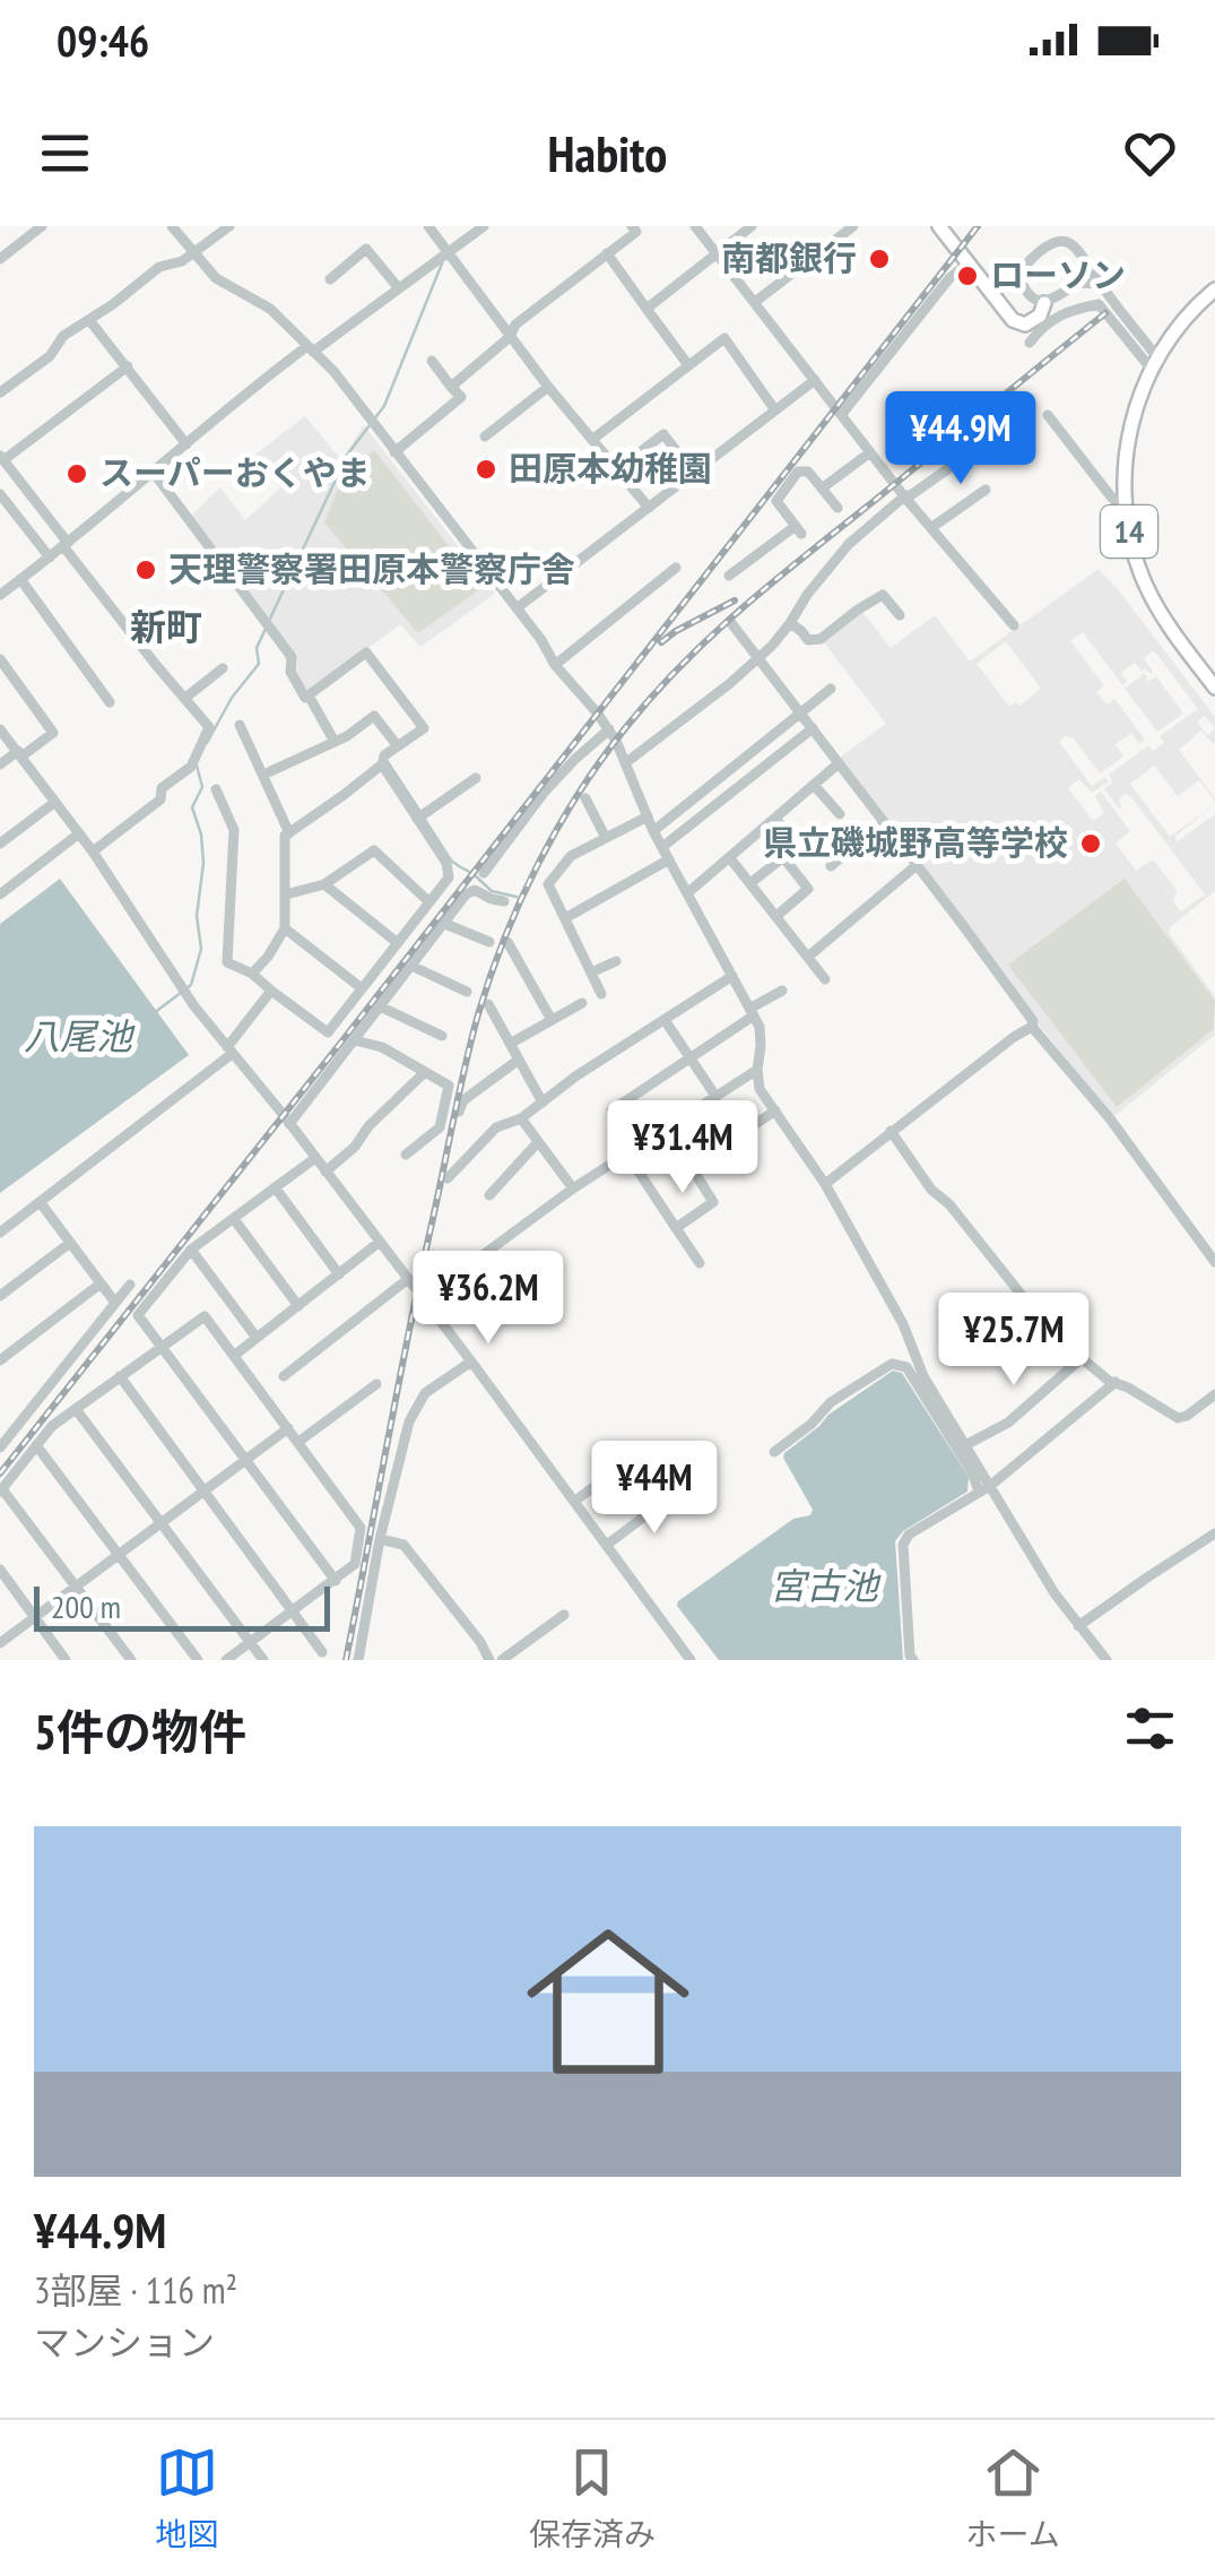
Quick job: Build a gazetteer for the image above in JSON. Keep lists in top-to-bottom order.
{
  "streets": {
    "main road": ["14"]
  },
  "districts": ["新町"],
  "water": ["八尾池", "宮古池"],
  "places": [
    "南都銀行",
    "ローソン",
    "田原本幼稚園",
    "スーパーおくやま",
    "天理警察署田原本警察庁舎",
    "県立磯城野高等学校"
  ],
  "scale_bar": "200 m",
  "page": {
    "status": "09:46",
    "header": "Habito",
    "price": [
      "¥44.9M",
      "¥31.4M",
      "¥36.2M",
      "¥25.7M",
      "¥44M"
    ],
    "scale": "200 m",
    "heading": "5件の物件",
    "list": [
      {
        "name": "¥44.9M",
        "note": "3部屋 · 116 m² · マンション"
      }
    ],
    "tabs": ["地図", "保存済み", "ホーム"]
  }
}
